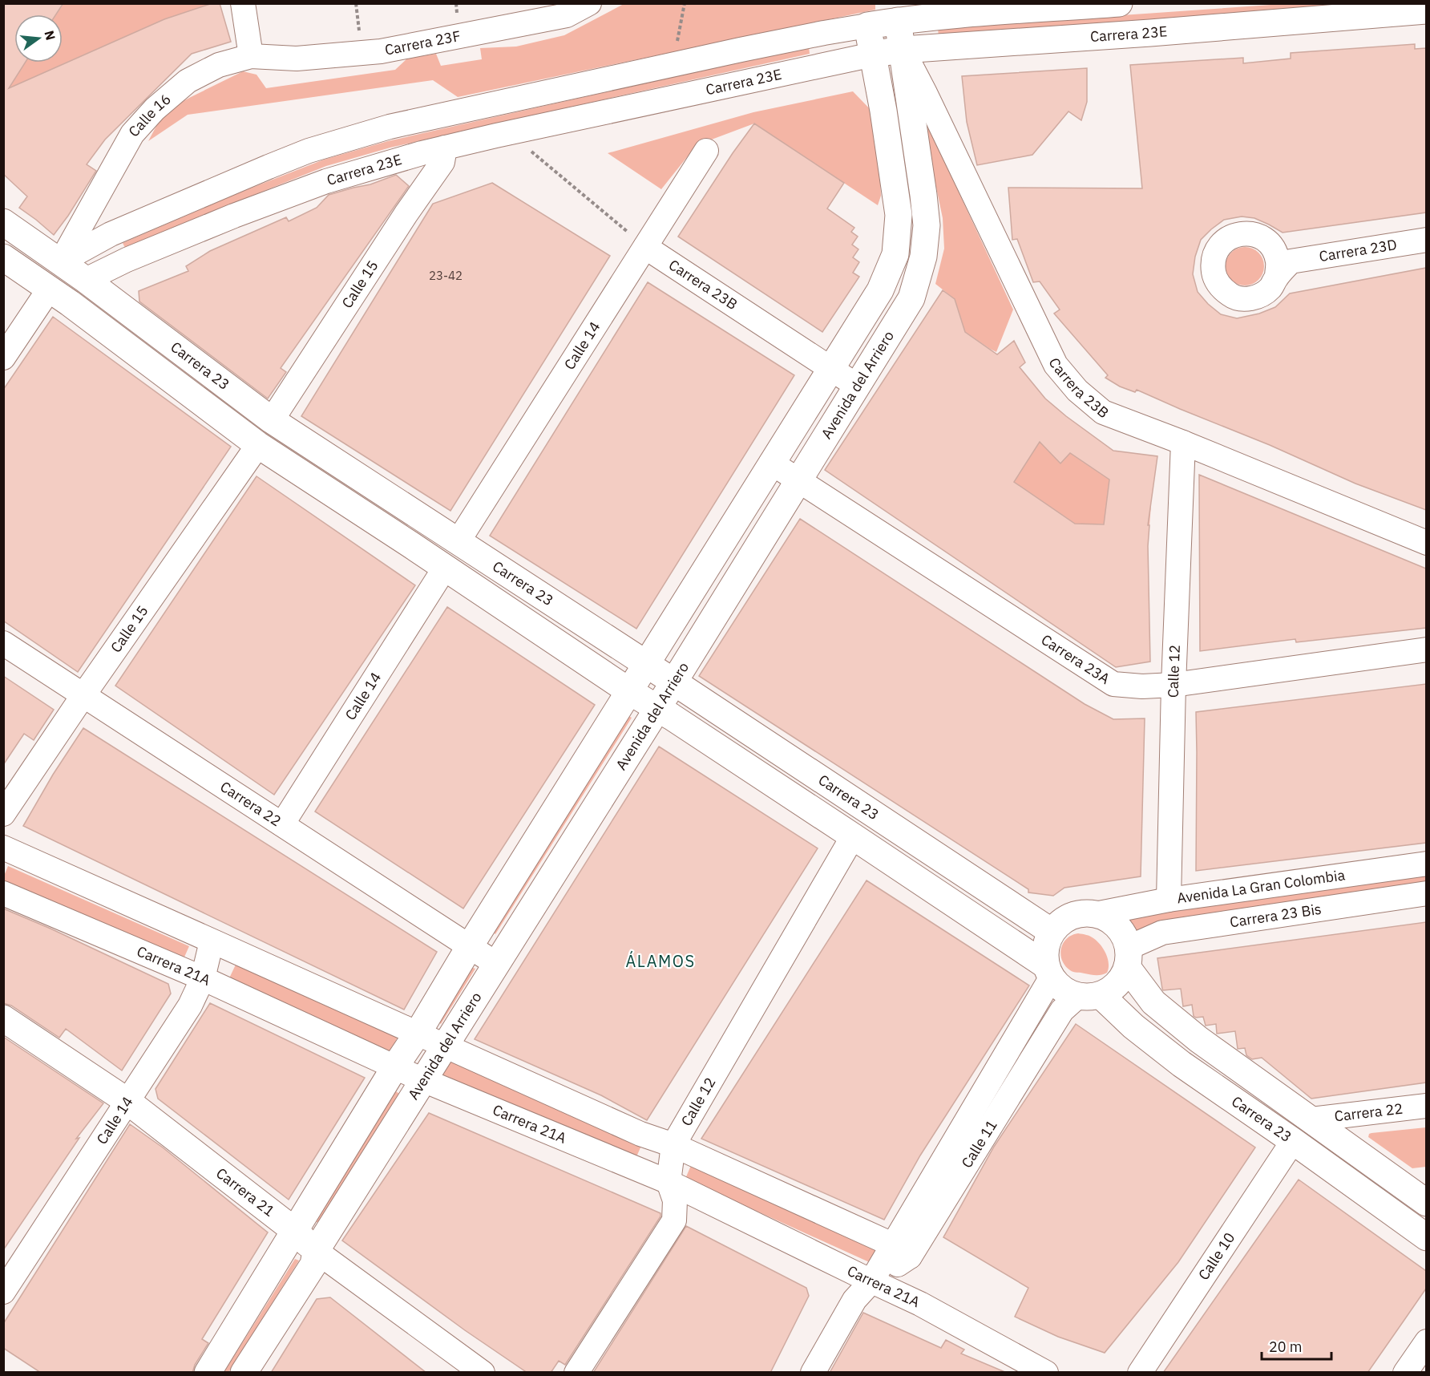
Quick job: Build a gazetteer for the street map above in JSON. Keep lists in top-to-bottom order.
{
  "streets": {
    "street": [
      "Carrera 23E",
      "Carrera 23F",
      "Calle 16",
      "Carrera 23D",
      "Calle 15",
      "Carrera 23B",
      "Calle 14",
      "Carrera 23",
      "Avenida del Arriero",
      "Carrera 23A",
      "Calle 12",
      "Carrera 22",
      "Avenida La Gran Colombia",
      "Carrera 23 Bis",
      "Carrera 21A",
      "Calle 11",
      "Carrera 21",
      "Calle 10"
    ]
  },
  "crossings": [
    ["Carrera 23E", "Calle 15"],
    ["Carrera 23E", "Carrera 23B"],
    ["Carrera 23E", "Carrera 23"],
    ["Carrera 23E", "Avenida del Arriero"],
    ["Carrera 23F", "Calle 16"],
    ["Calle 16", "Carrera 23"],
    ["Calle 15", "Carrera 23"],
    ["Calle 15", "Carrera 22"],
    ["Carrera 23B", "Calle 14"],
    ["Carrera 23B", "Avenida del Arriero"],
    ["Carrera 23B", "Calle 12"],
    ["Calle 14", "Carrera 23"],
    ["Calle 14", "Carrera 22"],
    ["Calle 14", "Carrera 21A"],
    ["Calle 14", "Carrera 21"],
    ["Carrera 23", "Avenida del Arriero"],
    ["Carrera 23", "Calle 12"],
    ["Carrera 23", "Carrera 22"],
    ["Carrera 23", "Avenida La Gran Colombia"],
    ["Carrera 23", "Carrera 23 Bis"],
    ["Carrera 23", "Calle 11"],
    ["Carrera 23", "Calle 10"],
    ["Avenida del Arriero", "Carrera 23A"],
    ["Avenida del Arriero", "Carrera 22"],
    ["Avenida del Arriero", "Carrera 21A"],
    ["Avenida del Arriero", "Carrera 21"],
    ["Carrera 23A", "Calle 12"],
    ["Calle 12", "Avenida La Gran Colombia"],
    ["Calle 12", "Carrera 21A"],
    ["Avenida La Gran Colombia", "Carrera 23 Bis"],
    ["Avenida La Gran Colombia", "Calle 11"],
    ["Carrera 23 Bis", "Calle 11"],
    ["Carrera 21A", "Calle 11"]
  ],
  "districts": ["ÁLAMOS"],
  "house_numbers": ["23-42"],
  "scale_bar": "20 m",
  "north": "right"
}
